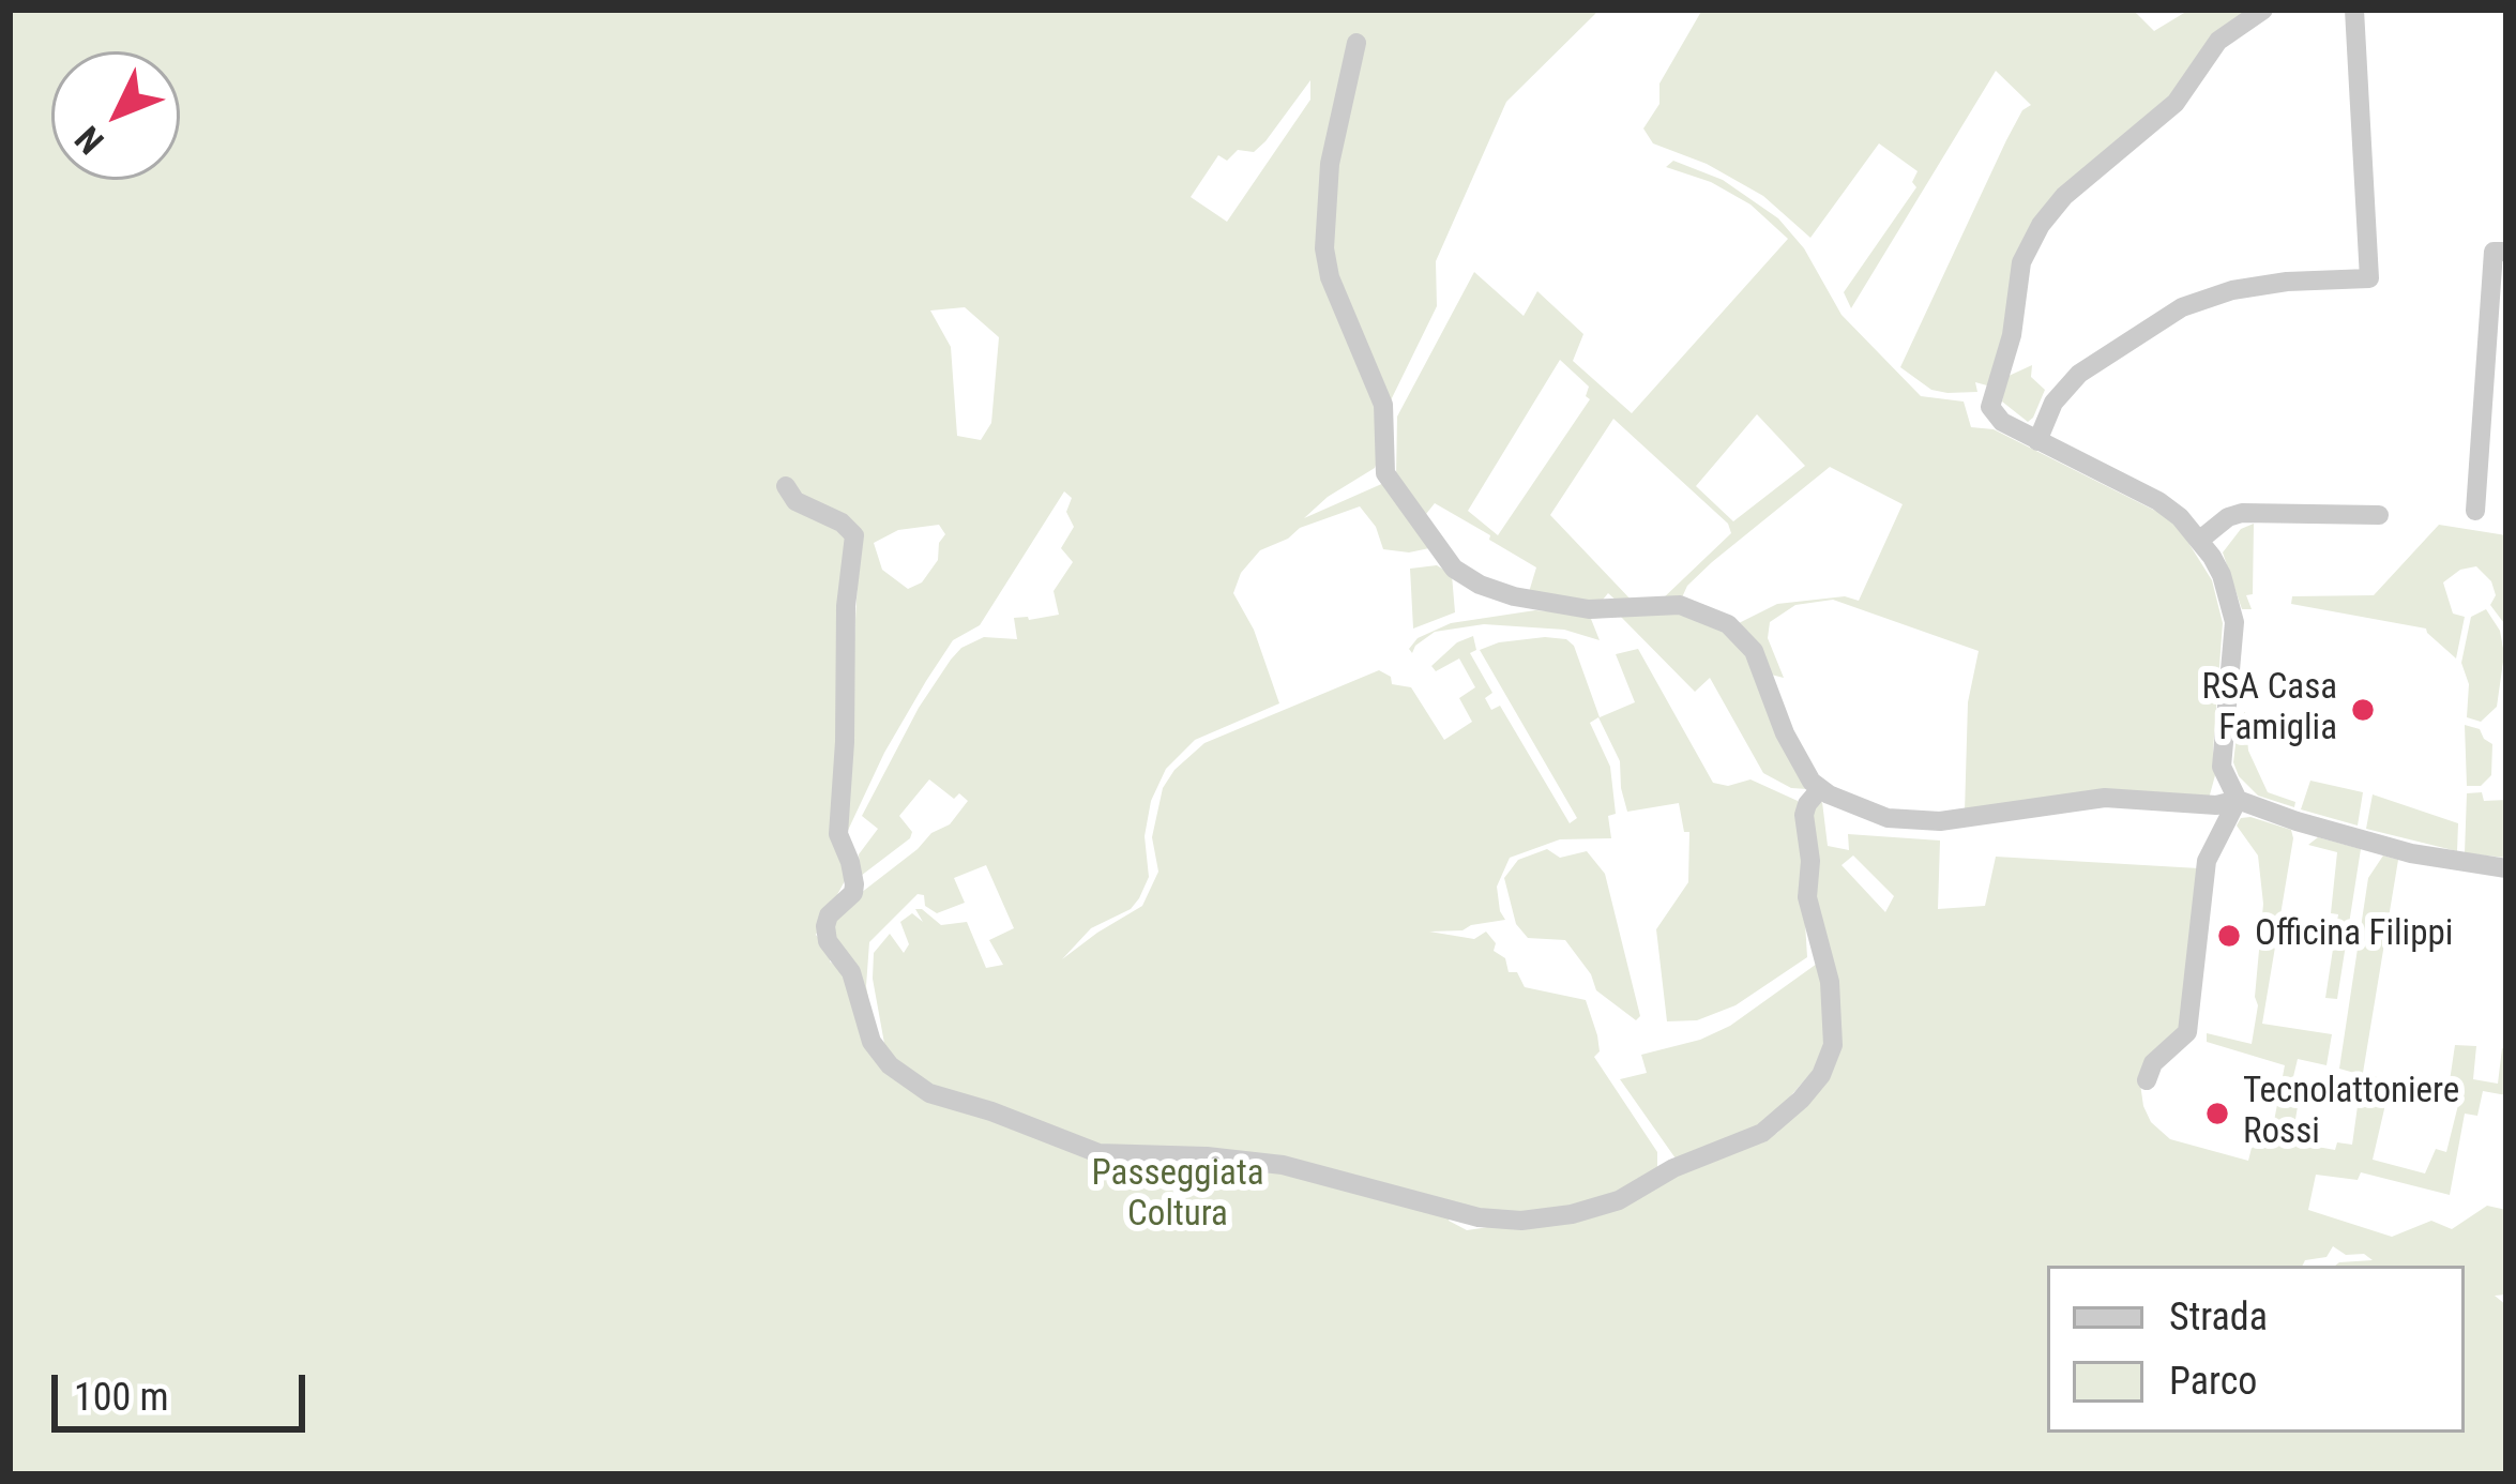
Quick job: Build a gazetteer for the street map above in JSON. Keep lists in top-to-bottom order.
{
  "parks": ["Passeggiata Coltura"],
  "places": ["RSA Casa Famiglia", "Officina Filippi", "Tecnolattoniere Rossi"],
  "legend": ["Strada", "Parco"],
  "scale_bar": "100 m",
  "north": "bottom left"
}
